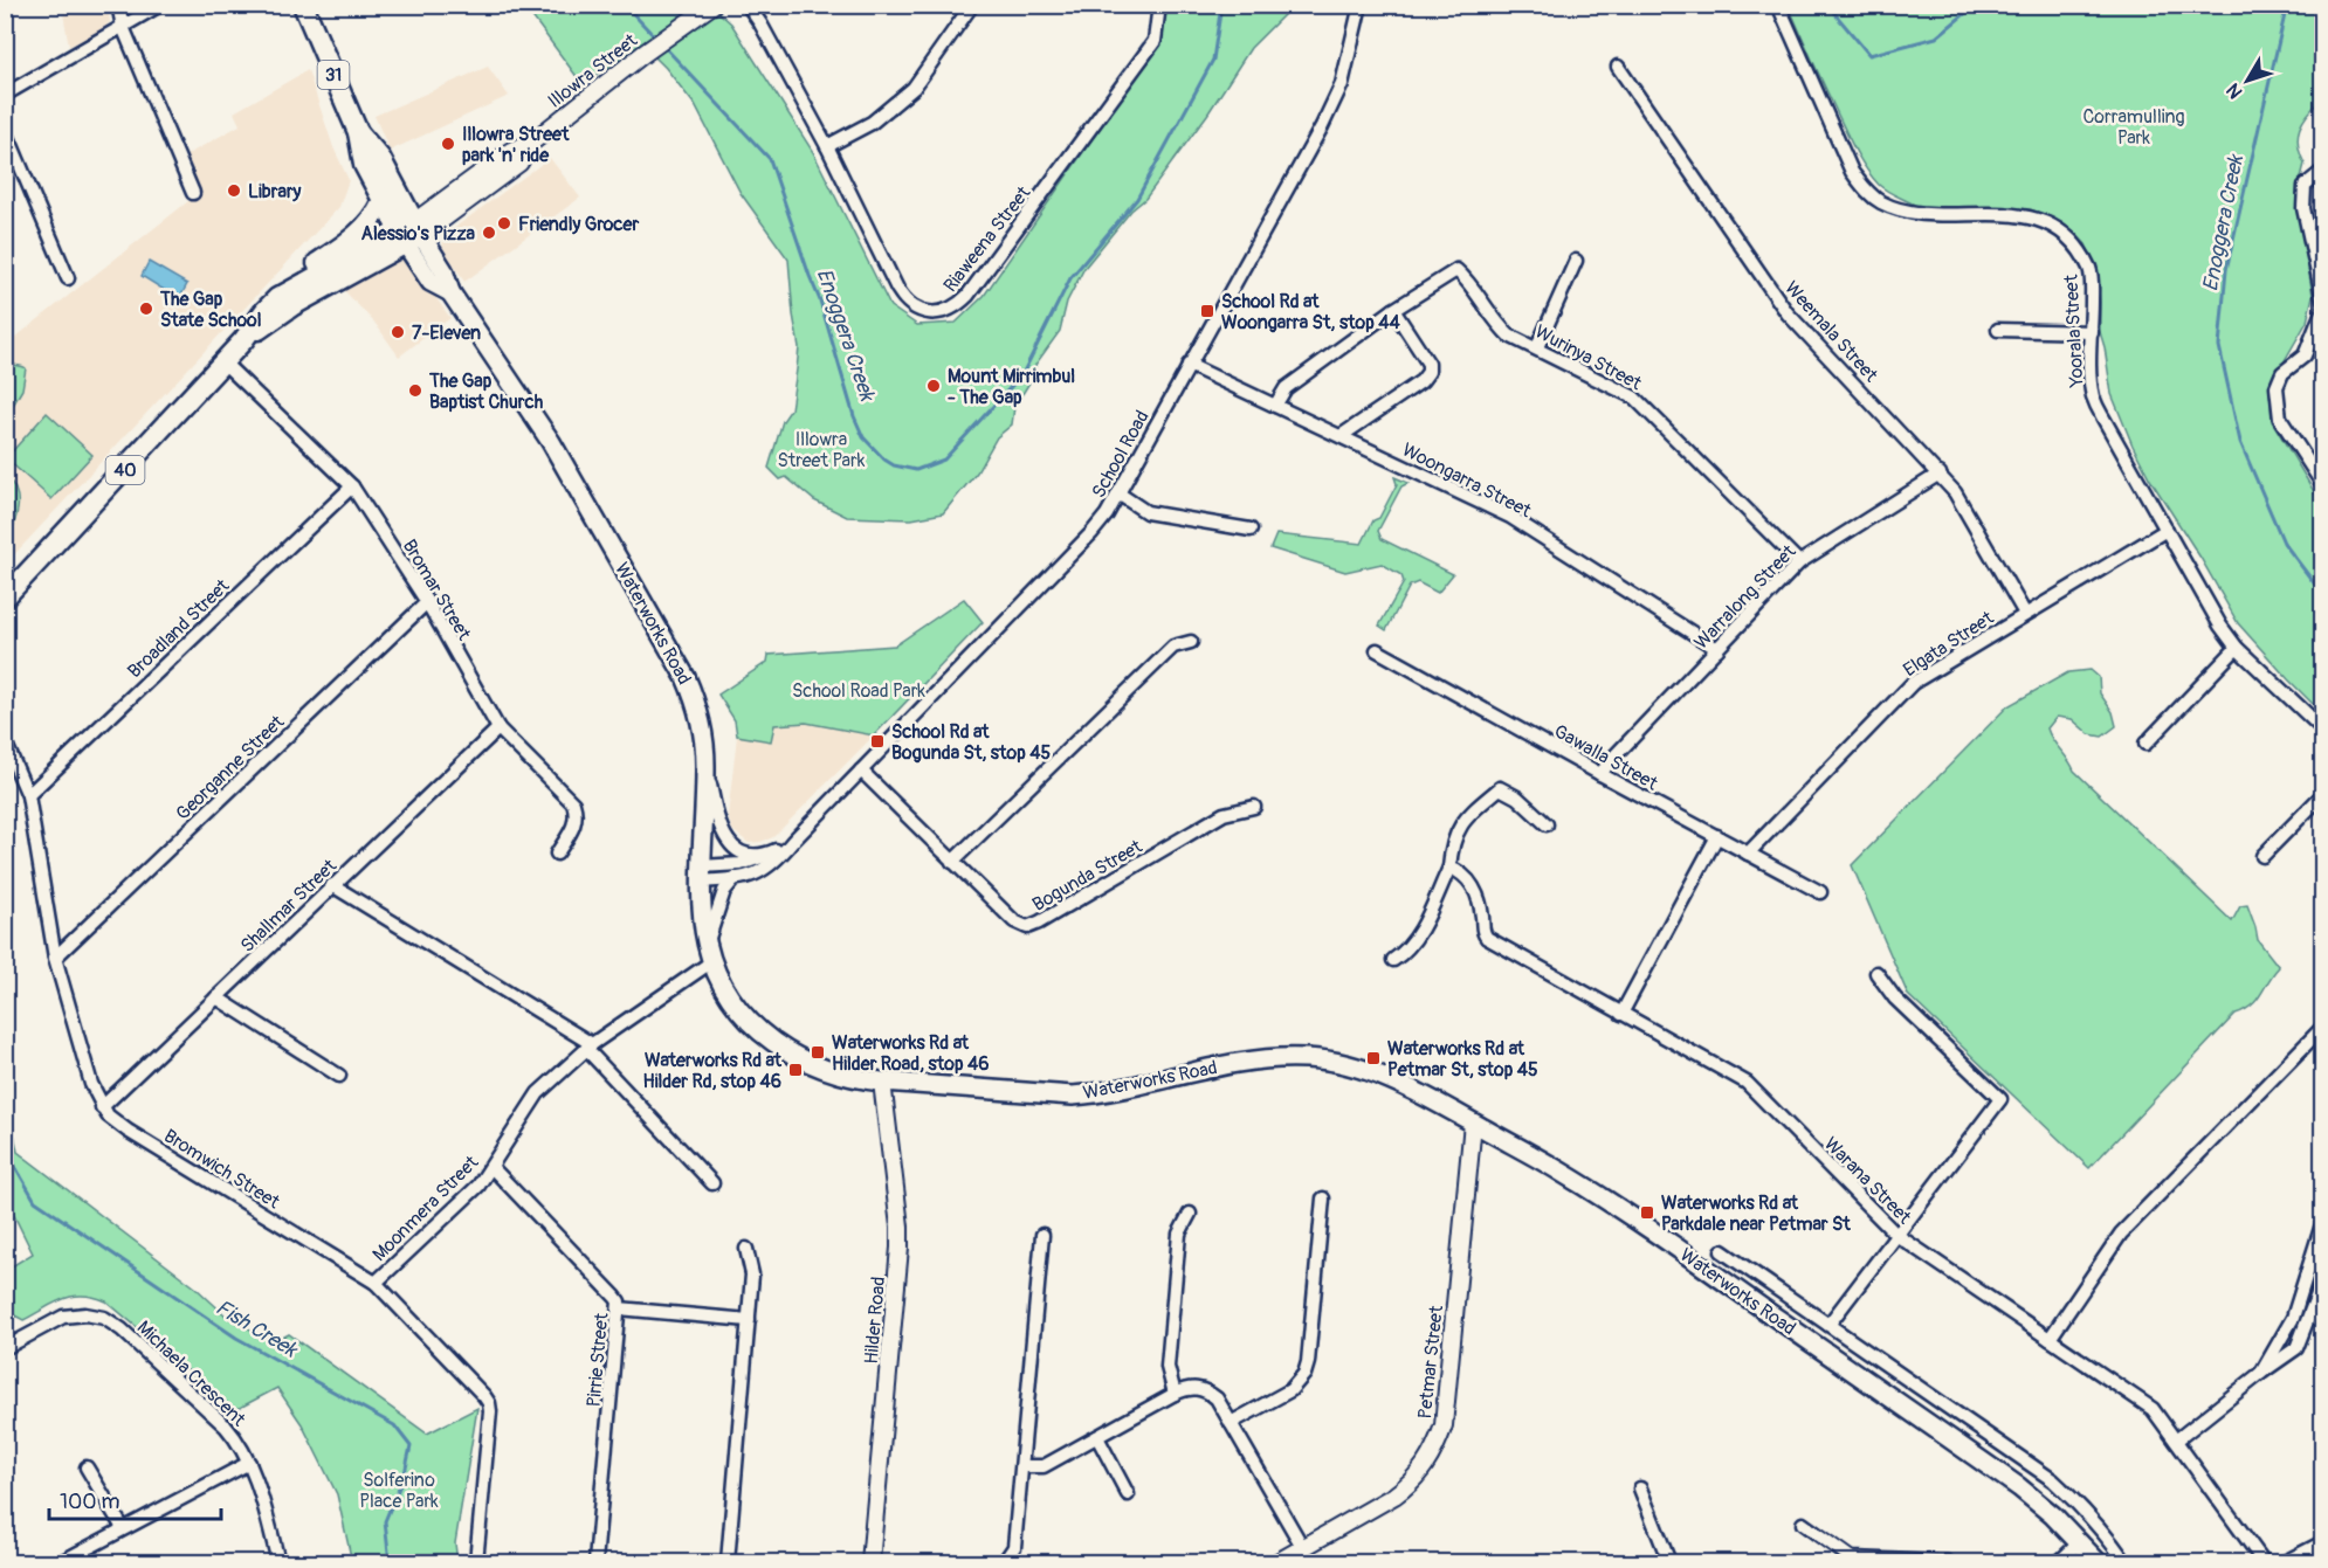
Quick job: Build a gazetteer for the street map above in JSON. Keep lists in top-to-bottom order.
{
  "streets": {
    "main road": ["31", "40", "Waterworks Road"],
    "street": [
      "Illowra Street",
      "Riaweena Street",
      "Weemala Street",
      "Yoorala Street",
      "Wurinya Street",
      "School Road",
      "Woongarra Street",
      "Bromar Street",
      "Warralong Street",
      "Broadland Street",
      "Elgata Street",
      "Gawalla Street",
      "Georganne Street",
      "Bogunda Street",
      "Shallmar Street",
      "Bromwich Street",
      "Warana Street",
      "Moonmera Street",
      "Hilder Road",
      "Pirrie Street",
      "Petmar Street",
      "Michaela Crescent"
    ]
  },
  "crossings": [
    ["Illowra Street", "40"],
    ["Illowra Street", "Waterworks Road"],
    ["Weemala Street", "Warralong Street"],
    ["Weemala Street", "Elgata Street"],
    ["Yoorala Street", "Elgata Street"],
    ["Wurinya Street", "Warralong Street"],
    ["School Road", "Woongarra Street"],
    ["School Road", "Waterworks Road"],
    ["School Road", "Bogunda Street"],
    ["40", "Bromar Street"],
    ["40", "Waterworks Road"],
    ["Woongarra Street", "Warralong Street"],
    ["Bromar Street", "Broadland Street"],
    ["Bromar Street", "Georganne Street"],
    ["Bromar Street", "Shallmar Street"],
    ["Warralong Street", "Gawalla Street"],
    ["Waterworks Road", "Moonmera Street"],
    ["Waterworks Road", "Hilder Road"],
    ["Waterworks Road", "Petmar Street"],
    ["Broadland Street", "Bromwich Street"],
    ["Elgata Street", "Gawalla Street"],
    ["Georganne Street", "Bromwich Street"],
    ["Shallmar Street", "Bromwich Street"],
    ["Bromwich Street", "Moonmera Street"],
    ["Moonmera Street", "Pirrie Street"]
  ],
  "water": ["Enoggera Creek", "Fish Creek"],
  "parks": [
    "Corramulling Park",
    "Illowra Street Park",
    "School Road Park",
    "Solferino Place Park"
  ],
  "places": {
    "other": [
      "Illowra Street park 'n' ride",
      "Library",
      "Friendly Grocer",
      "Alessio's Pizza",
      "The Gap State School",
      "7-Eleven",
      "Mount Mirrimbul - The Gap",
      "The Gap Baptist Church"
    ],
    "transit": [
      "School Rd at Woongarra St, stop 44",
      "School Rd at Bogunda St, stop 45",
      "Waterworks Rd at Hilder Road, stop 46",
      "Waterworks Rd at Petmar St, stop 45",
      "Waterworks Rd at Hilder Rd, stop 46",
      "Waterworks Rd at Parkdale near Petmar St"
    ]
  },
  "scale_bar": "100 m",
  "north": "bottom left"
}
